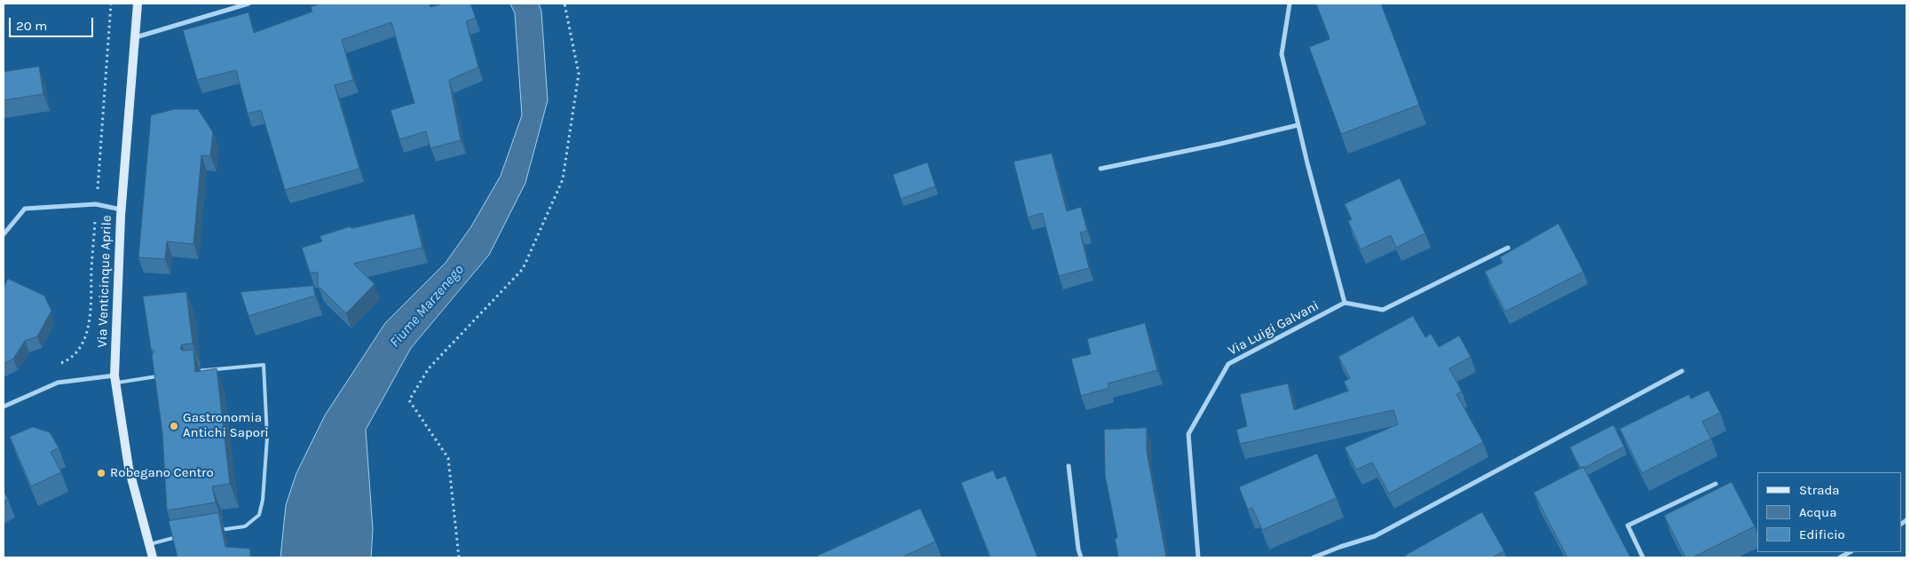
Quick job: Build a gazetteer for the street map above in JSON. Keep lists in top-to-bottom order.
{
  "streets": {
    "main road": ["Via Venticinque Aprile"],
    "street": ["Via Luigi Galvani"]
  },
  "water": ["Fiume Marzenego"],
  "places": ["Gastronomia Antichi Sapori", "Robegano Centro"],
  "legend": ["Strada", "Acqua", "Edificio"],
  "scale_bar": "20 m"
}
